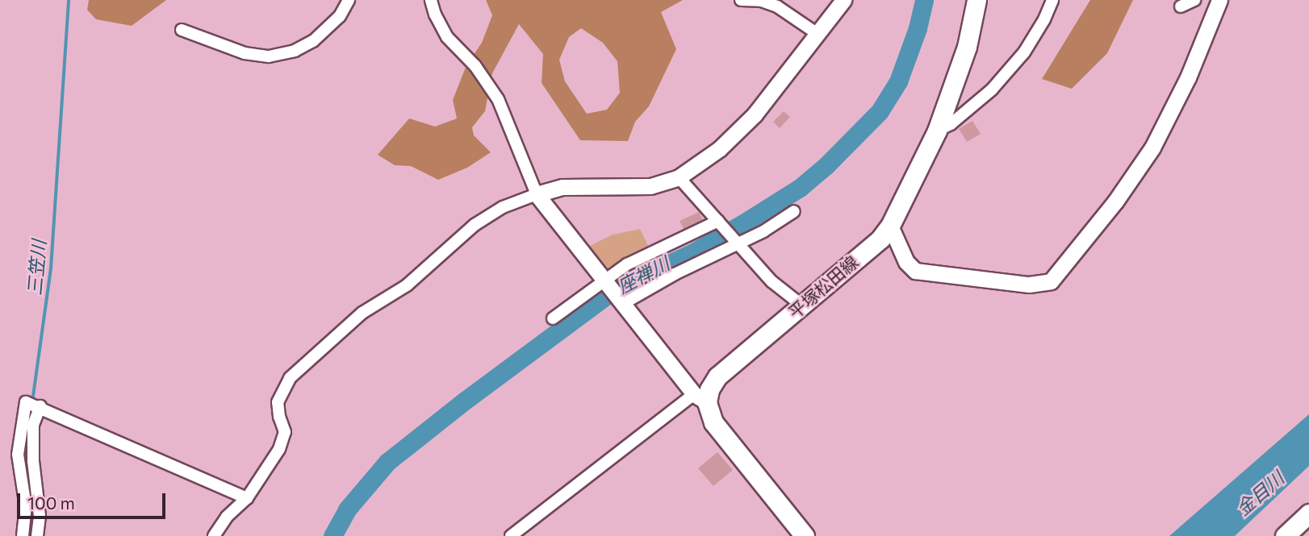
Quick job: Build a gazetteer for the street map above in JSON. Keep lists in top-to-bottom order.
{
  "streets": {
    "main road": ["平塚松田線"]
  },
  "water": ["三笠川", "座禅川", "金目川"],
  "scale_bar": "100 m"
}
